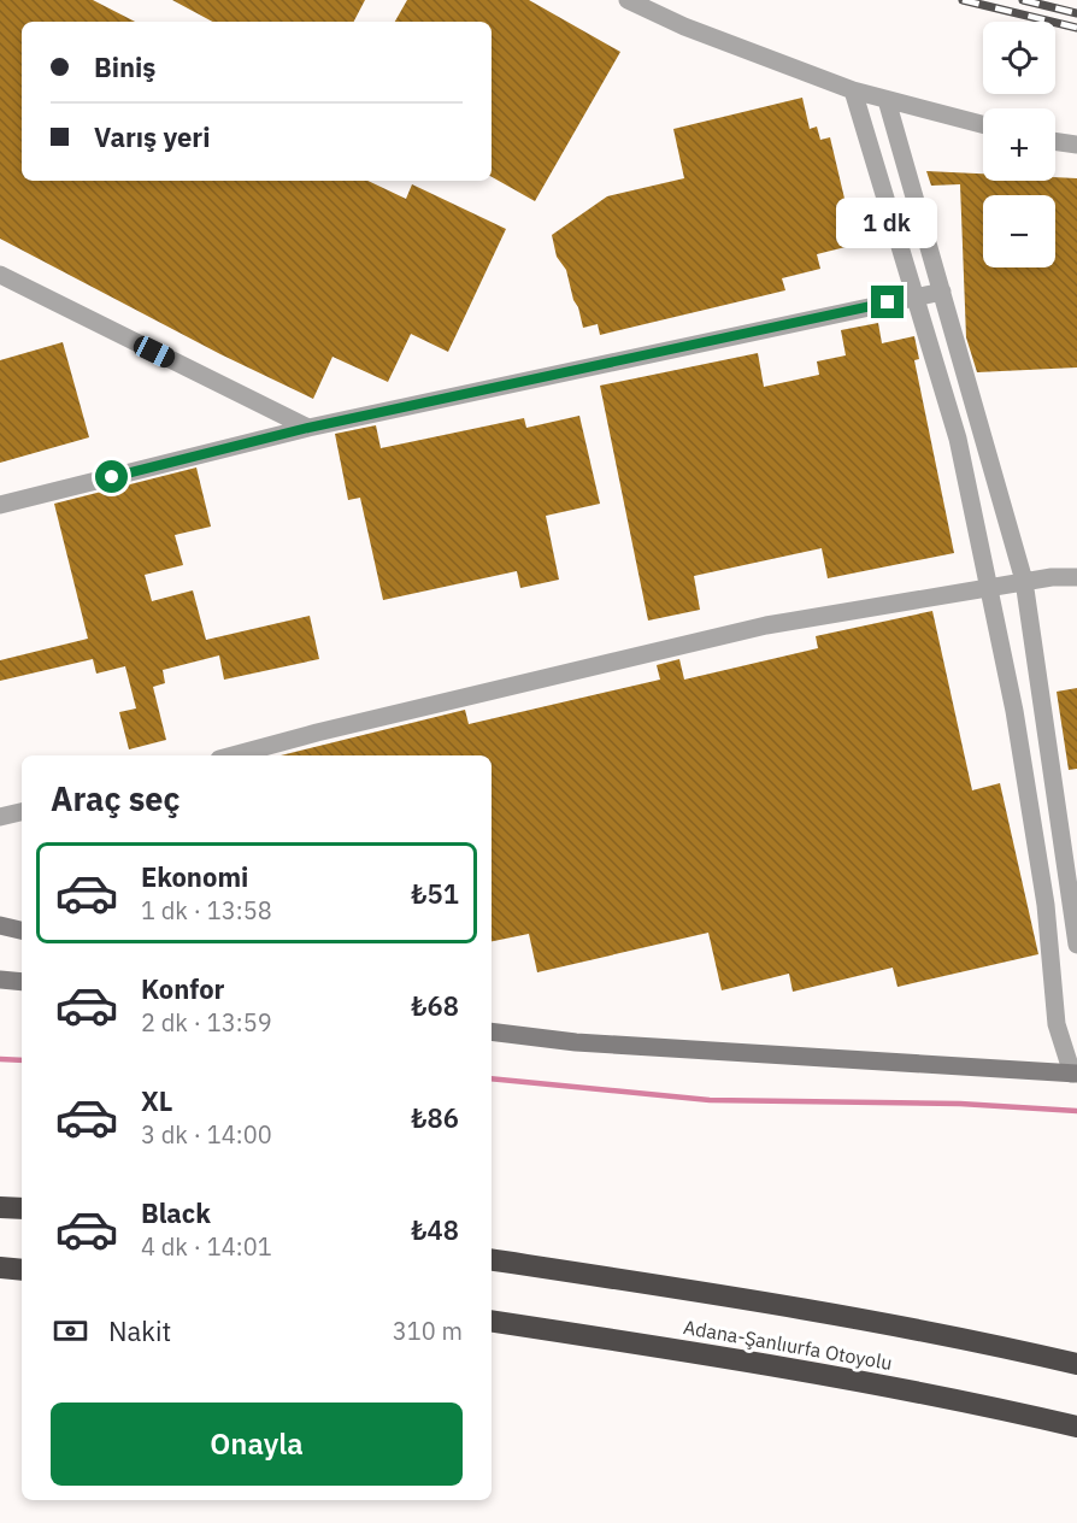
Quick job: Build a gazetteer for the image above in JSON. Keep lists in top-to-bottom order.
{
  "streets": {
    "highway": ["Adana-Şanlıurfa Otoyolu"]
  },
  "page": {
    "map_buttons": ["+", "−"],
    "banner": ["Biniş", "Varış yeri"],
    "bubble": "1 dk",
    "heading": "Araç seç",
    "list": [
      {
        "name": "Ekonomi",
        "note": "1 dk · 13:58",
        "value": "₺51"
      },
      {
        "name": "Konfor",
        "note": "2 dk · 13:59",
        "value": "₺68"
      },
      {
        "name": "XL",
        "note": "3 dk · 14:00",
        "value": "₺86"
      },
      {
        "name": "Black",
        "note": "4 dk · 14:01",
        "value": "₺48"
      }
    ],
    "pay": ["Nakit", "310 m"],
    "buttons": "Onayla"
  }
}
